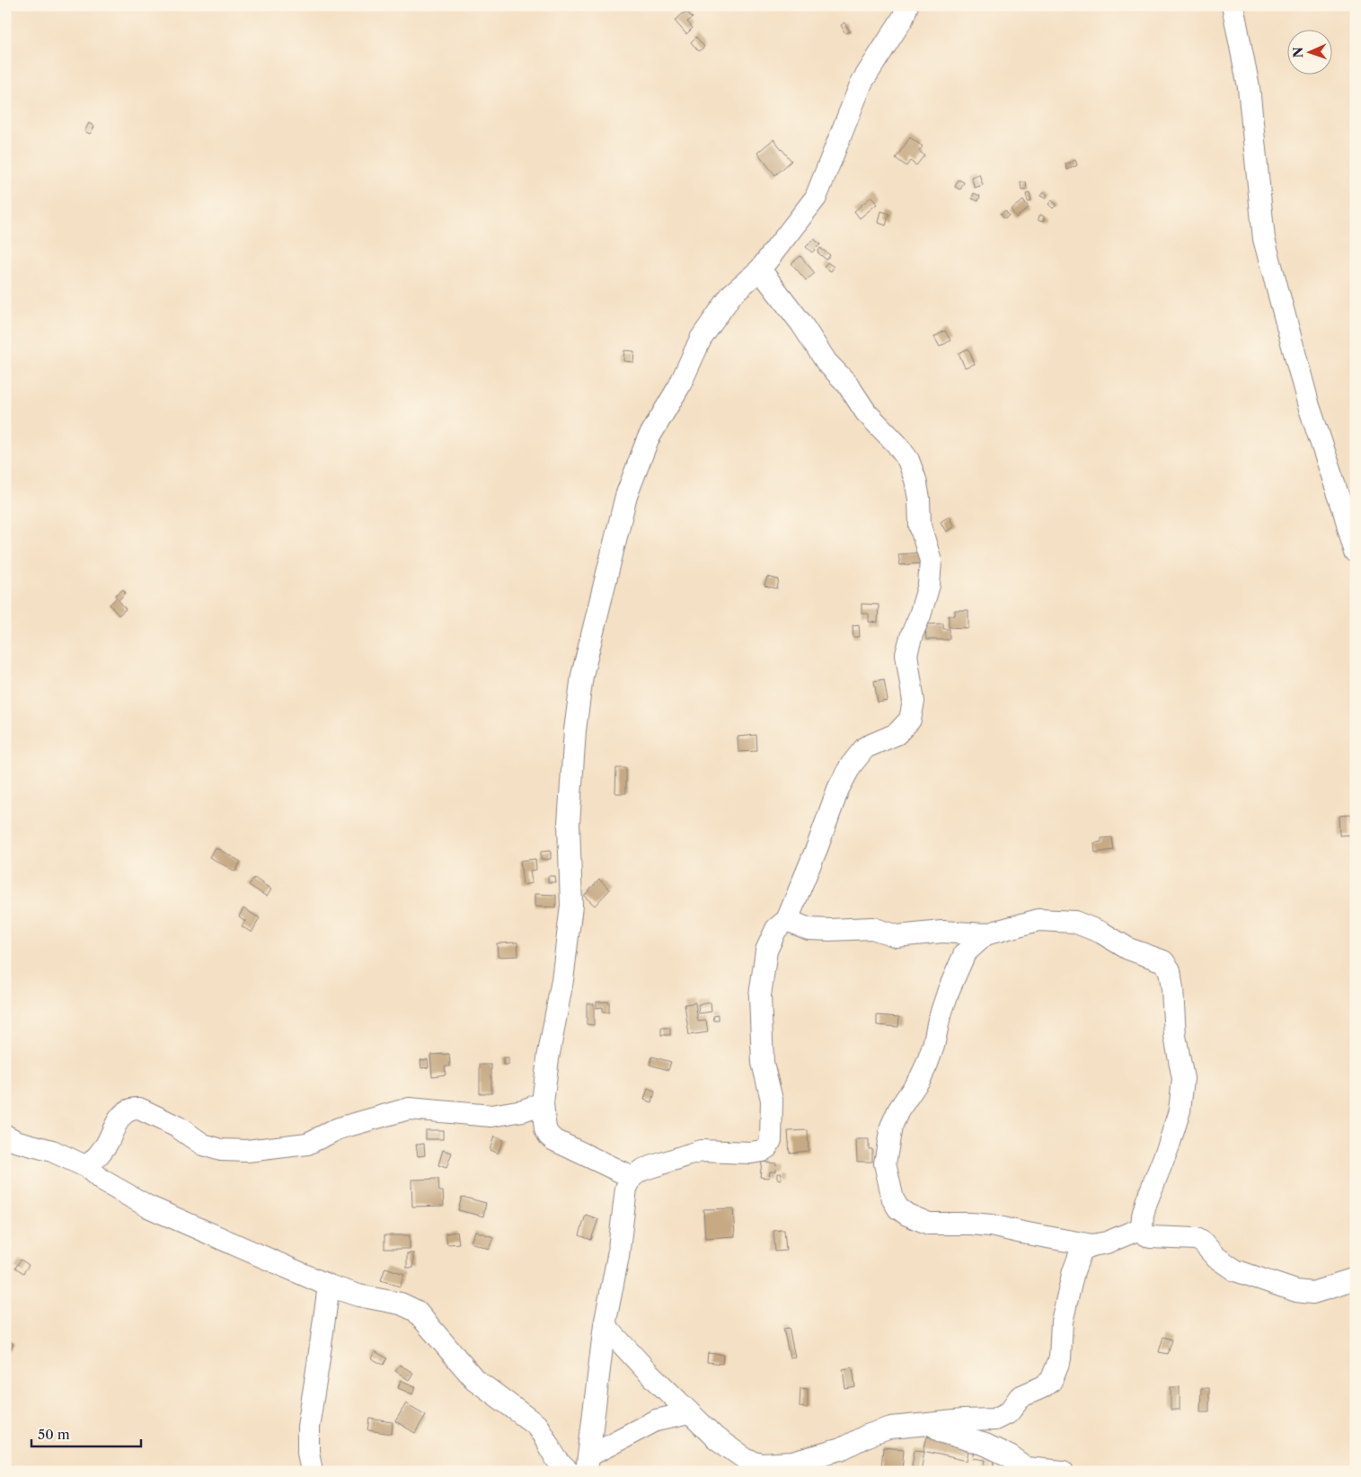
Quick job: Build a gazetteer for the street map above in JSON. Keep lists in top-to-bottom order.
{
  "scale_bar": "50 m",
  "north": "left"
}
